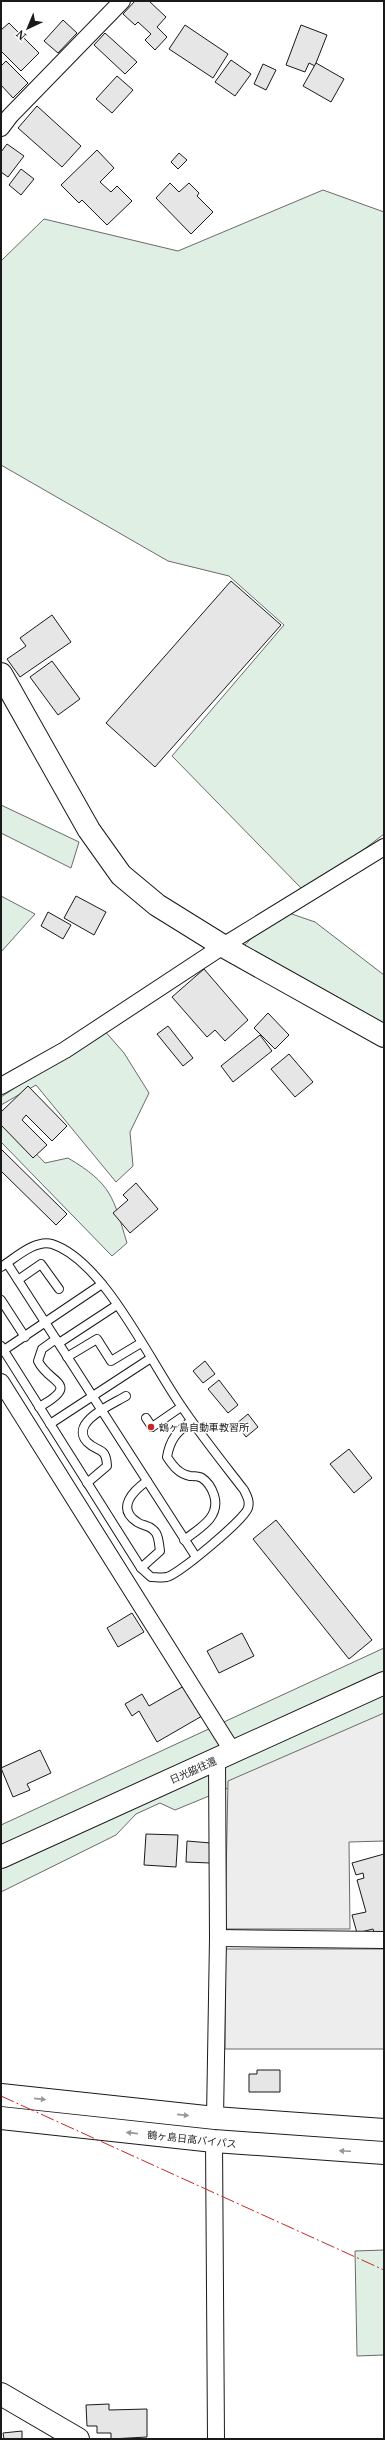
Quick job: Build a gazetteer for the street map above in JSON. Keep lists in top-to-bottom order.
{
  "streets": {
    "main road": ["日光脇往還", "鶴ヶ島日高バイパス"]
  },
  "places": ["鶴ヶ島自動車教習所"],
  "north": "bottom left"
}
